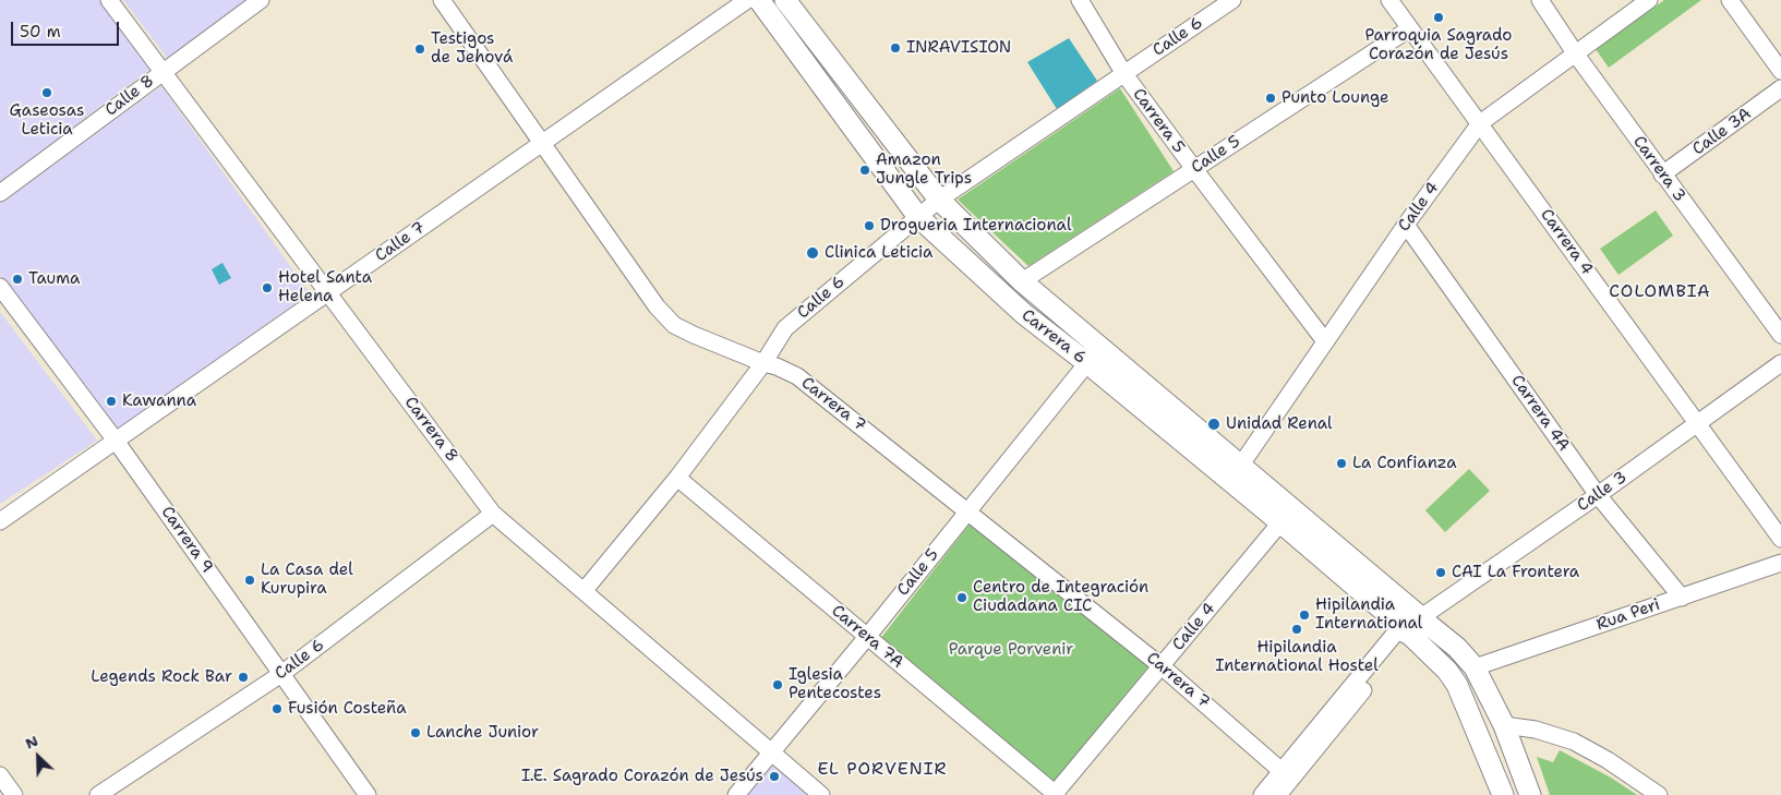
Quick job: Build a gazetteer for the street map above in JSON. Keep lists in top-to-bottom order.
{
  "streets": {
    "main road": ["Carrera 6"],
    "street": [
      "Calle 6",
      "Calle 8",
      "Carrera 5",
      "Calle 3A",
      "Calle 5",
      "Carrera 3",
      "Calle 4",
      "Calle 7",
      "Carrera 4",
      "Carrera 7",
      "Carrera 4A",
      "Carrera 8",
      "Calle 3",
      "Carrera 9",
      "Rua Peri",
      "Carrera 7A"
    ]
  },
  "crossings": [
    ["Calle 6", "Carrera 5"],
    ["Calle 6", "Carrera 6"],
    ["Calle 6", "Carrera 7"],
    ["Calle 6", "Carrera 8"],
    ["Calle 6", "Carrera 9"],
    ["Calle 6", "Carrera 7A"],
    ["Calle 8", "Carrera 8"],
    ["Carrera 5", "Calle 5"],
    ["Carrera 5", "Calle 4"],
    ["Calle 3A", "Carrera 3"],
    ["Calle 5", "Carrera 4"],
    ["Calle 5", "Carrera 6"],
    ["Calle 5", "Carrera 7"],
    ["Calle 5", "Carrera 8"],
    ["Calle 5", "Carrera 7A"],
    ["Carrera 3", "Calle 4"],
    ["Calle 4", "Carrera 4"],
    ["Calle 4", "Carrera 6"],
    ["Calle 4", "Carrera 7"],
    ["Calle 4", "Carrera 4A"],
    ["Calle 4", "Carrera 7A"],
    ["Calle 7", "Carrera 7"],
    ["Calle 7", "Carrera 8"],
    ["Calle 7", "Carrera 9"],
    ["Carrera 4", "Calle 3"],
    ["Carrera 6", "Calle 3"],
    ["Carrera 6", "Rua Peri"],
    ["Carrera 7", "Calle 3"],
    ["Carrera 4A", "Calle 3"],
    ["Carrera 4A", "Rua Peri"]
  ],
  "districts": ["COLOMBIA", "EL PORVENIR"],
  "parks": ["Parque Porvenir"],
  "places": [
    "Parroquia Sagrado Corazón de Jesús",
    "INRAVISION",
    "Testigos de Jehová",
    "Gaseosas Leticia",
    "Punto Lounge",
    "Amazon Jungle Trips",
    "Drogueria Internacional",
    "Clinica Leticia",
    "Tauma",
    "Hotel Santa Helena",
    "Kawanna",
    "Unidad Renal",
    "La Confianza",
    "CAI La Frontera",
    "La Casa del Kurupira",
    "Centro de Integración Ciudadana CIC",
    "Hipilandia International",
    "Hipilandia International Hostel",
    "Legends Rock Bar",
    "Iglesia Pentecostes",
    "Fusión Costeña",
    "Lanche Junior",
    "I.E. Sagrado Corazón de Jesús"
  ],
  "scale_bar": "50 m",
  "north": "top left"
}
